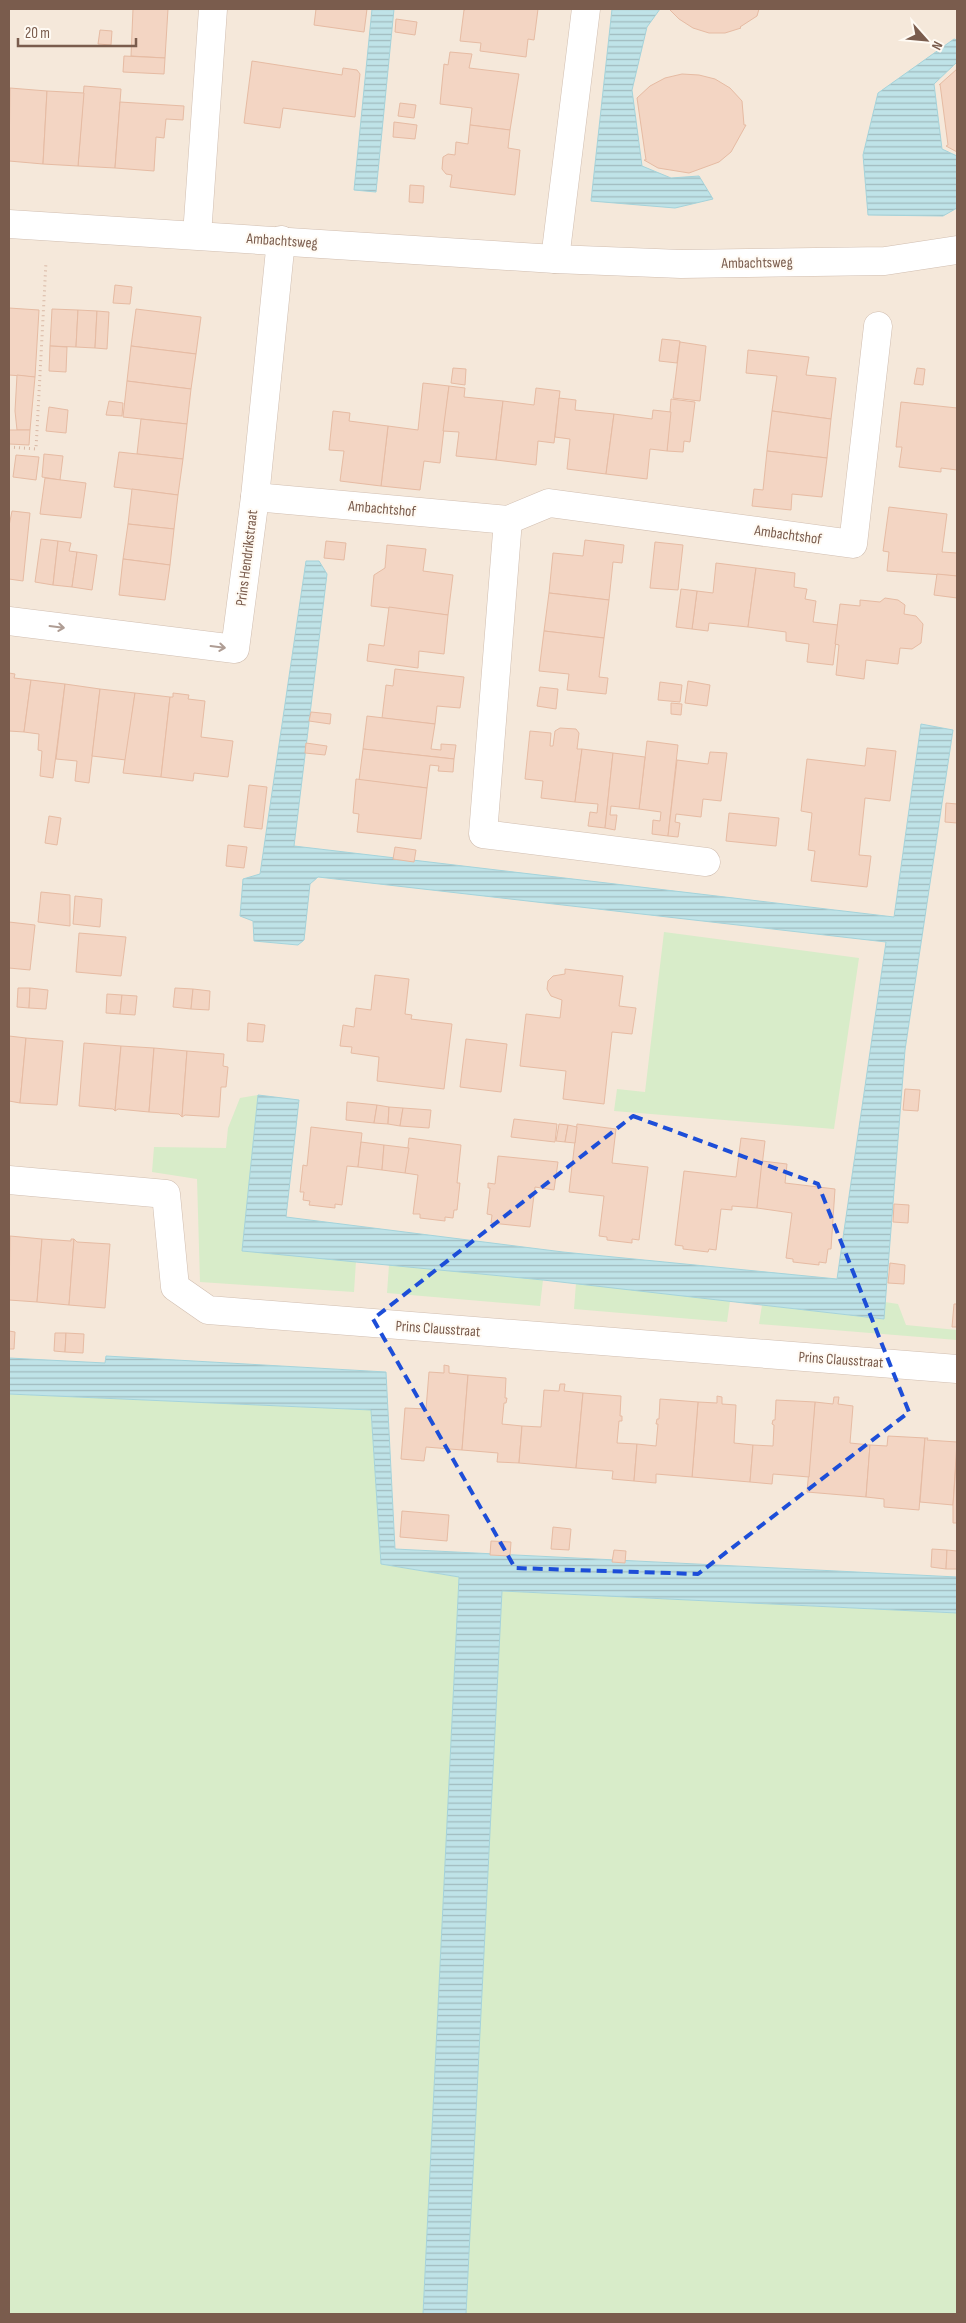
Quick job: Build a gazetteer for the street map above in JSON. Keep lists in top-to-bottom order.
{
  "streets": {
    "street": [
      "Ambachtsweg",
      "Ambachtshof",
      "Prins Hendrikstraat",
      "Prins Clausstraat"
    ]
  },
  "crossings": [
    ["Ambachtsweg", "Prins Hendrikstraat"],
    ["Ambachtshof", "Prins Hendrikstraat"]
  ],
  "scale_bar": "20 m",
  "north": "bottom right"
}
